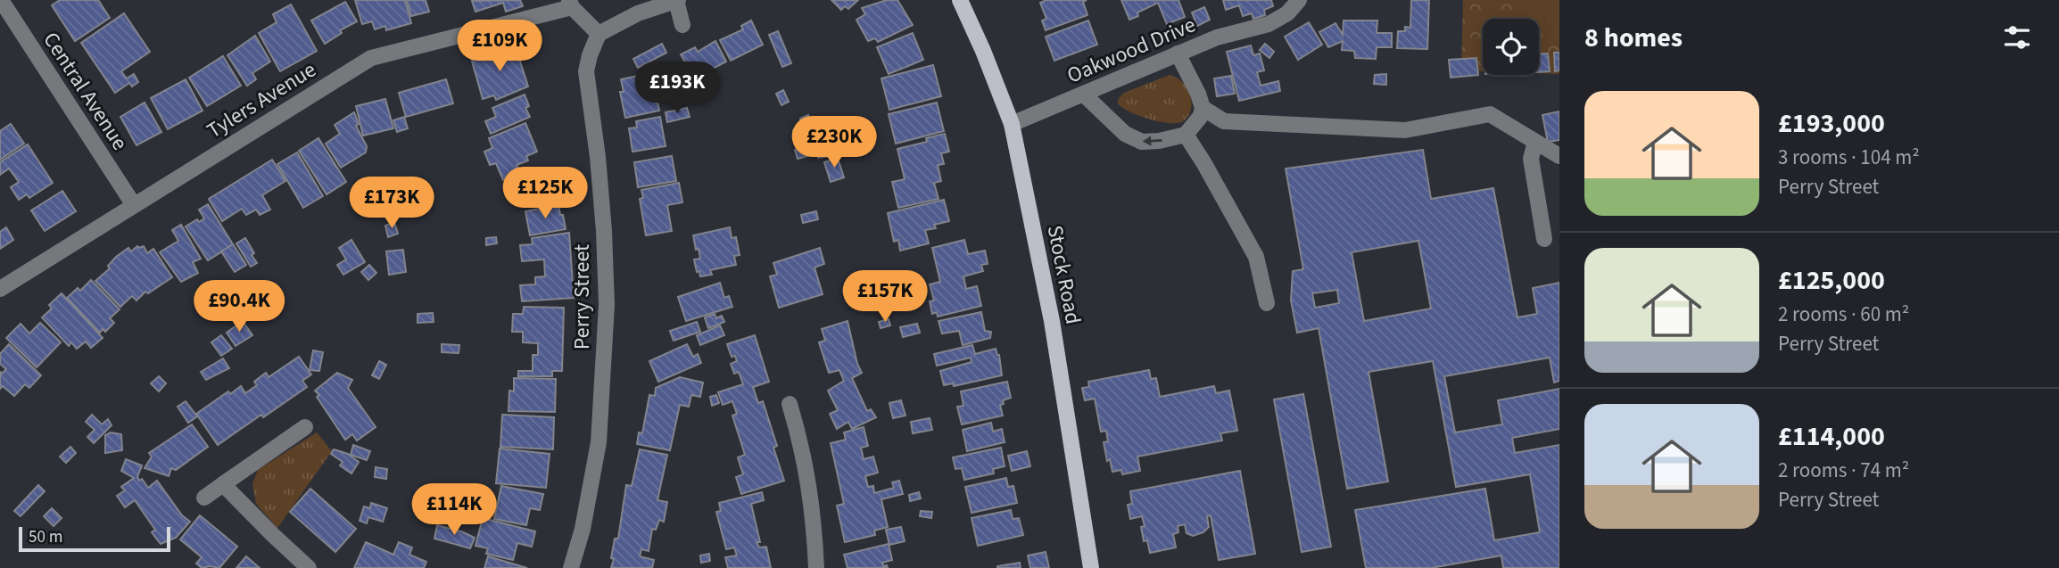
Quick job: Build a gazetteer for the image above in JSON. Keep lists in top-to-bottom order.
{
  "streets": {
    "main road": ["Stock Road"],
    "street": [
      "Oakwood Drive",
      "Central Avenue",
      "Tylers Avenue",
      "Perry Street"
    ]
  },
  "crossings": [
    ["Oakwood Drive", "Stock Road"],
    ["Central Avenue", "Tylers Avenue"]
  ],
  "scale_bar": "50 m",
  "page": {
    "heading": "8 homes",
    "price": [
      "£109K",
      "£193K",
      "£230K",
      "£125K",
      "£173K",
      "£157K",
      "£90.4K",
      "£114K"
    ],
    "list": [
      {
        "name": "£193,000",
        "note": "3 rooms · 104 m² · Perry Street"
      },
      {
        "name": "£125,000",
        "note": "2 rooms · 60 m² · Perry Street"
      },
      {
        "name": "£114,000",
        "note": "2 rooms · 74 m² · Perry Street"
      }
    ],
    "scale": "50 m"
  }
}
